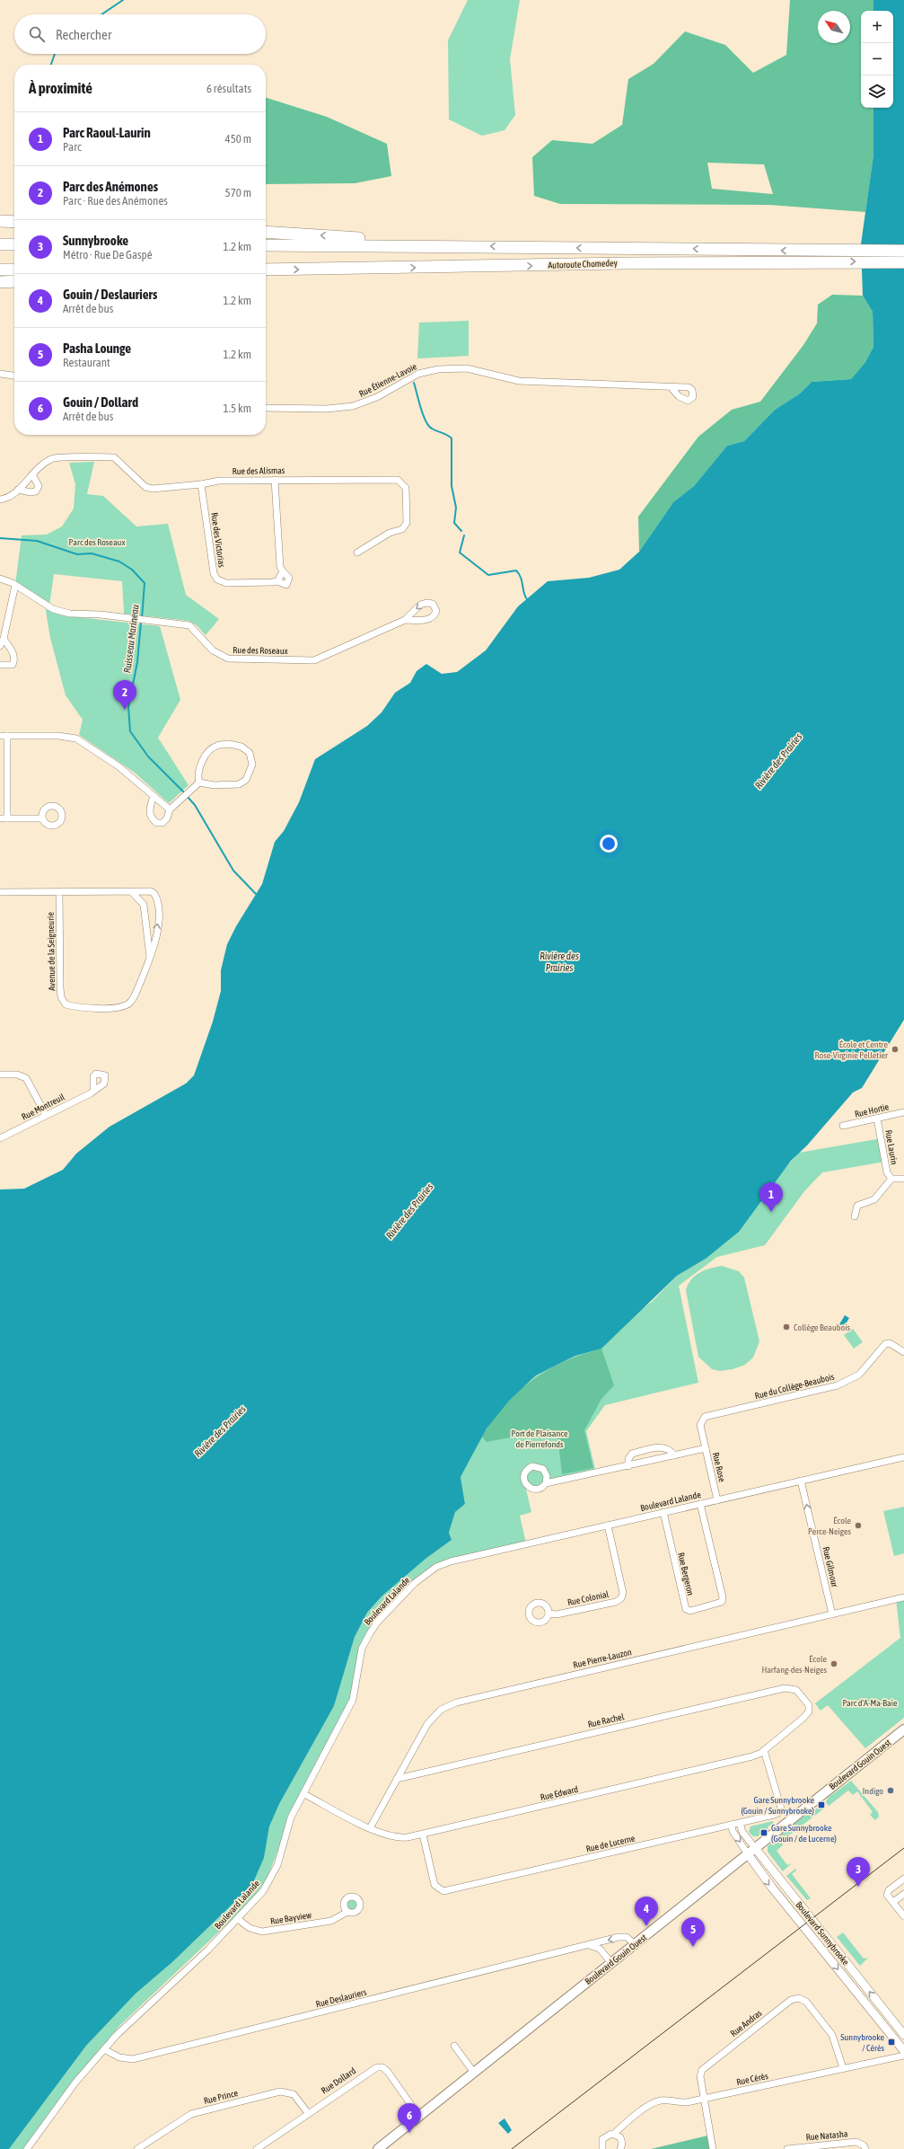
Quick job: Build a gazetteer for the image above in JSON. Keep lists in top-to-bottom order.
{
  "streets": {
    "highway": ["Autoroute Chomedey"],
    "main road": ["Boulevard Gouin Ouest"],
    "street": [
      "Rue Étienne-Lavoie",
      "Rue des Alismas",
      "Rue des Victorias",
      "Rue des Roseaux",
      "Avenue de la Seigneurie",
      "Rue Montreuil",
      "Rue Hortie",
      "Rue Laurin",
      "Rue du Collège-Beaubois",
      "Rue Rose",
      "Boulevard Lalande",
      "Rue Gilmour",
      "Rue Bergeron",
      "Rue Colonial",
      "Rue Pierre-Lauzon",
      "Rue Rachel",
      "Rue Edward",
      "Rue de Lucerne",
      "Rue Bayview",
      "Boulevard Sunnybrooke",
      "Rue Deslauriers",
      "Rue Andras",
      "Rue Cérès",
      "Rue Dollard",
      "Rue Prince",
      "Rue Natasha"
    ]
  },
  "crossings": [
    ["Rue des Alismas", "Rue des Victorias"],
    ["Rue Hortie", "Rue Laurin"],
    ["Rue du Collège-Beaubois", "Rue Rose"],
    ["Rue Rose", "Boulevard Lalande"],
    ["Boulevard Lalande", "Rue Gilmour"],
    ["Boulevard Lalande", "Rue Bergeron"],
    ["Boulevard Lalande", "Rue Colonial"],
    ["Boulevard Lalande", "Rue Edward"],
    ["Boulevard Lalande", "Rue Bayview"],
    ["Boulevard Lalande", "Rue Deslauriers"],
    ["Rue Gilmour", "Rue Pierre-Lauzon"],
    ["Rue Pierre-Lauzon", "Rue Rachel"],
    ["Rue Pierre-Lauzon", "Rue Edward"],
    ["Rue Rachel", "Rue Edward"],
    ["Boulevard Gouin Ouest", "Boulevard Sunnybrooke"],
    ["Boulevard Gouin Ouest", "Rue Deslauriers"],
    ["Boulevard Gouin Ouest", "Rue Dollard"],
    ["Rue Edward", "Rue de Lucerne"],
    ["Rue de Lucerne", "Boulevard Sunnybrooke"],
    ["Rue Andras", "Rue Cérès"],
    ["Rue Dollard", "Rue Prince"]
  ],
  "one_way": ["Rue Gilmour"],
  "water": ["Ruisseau Marineau", "Rivière des Prairies"],
  "parks": ["Parc des Roseaux", "Port de Plaisance de Pierrefonds", "Parc d'A-Ma-Baie"],
  "places": {
    "other": [
      "École et Centre Rose-Virginie Pelletier",
      "Collège Beaubois",
      "École Perce-Neiges",
      "École Harfang-des-Neiges",
      "Indigo"
    ],
    "transit": ["Gare Sunnybrooke (Gouin / Sunnybrooke)", "Gare Sunnybrooke (Gouin / de Lucerne)", "Sunnybrooke / Cérès"]
  },
  "north": "top left",
  "page": {
    "map_buttons": ["+", "−"],
    "search": "Rechercher",
    "heading": ["À proximité", "6 résultats"],
    "list": [
      {
        "mark": "1",
        "name": "Parc Raoul-Laurin",
        "note": "Parc",
        "value": "450 m"
      },
      {
        "mark": "2",
        "name": "Parc des Anémones",
        "note": "Parc · Rue des Anémones",
        "value": "570 m"
      },
      {
        "mark": "3",
        "name": "Sunnybrooke",
        "note": "Métro · Rue De Gaspé",
        "value": "1.2 km"
      },
      {
        "mark": "4",
        "name": "Gouin / Deslauriers",
        "note": "Arrêt de bus",
        "value": "1.2 km"
      },
      {
        "mark": "5",
        "name": "Pasha Lounge",
        "note": "Restaurant",
        "value": "1.2 km"
      },
      {
        "mark": "6",
        "name": "Gouin / Dollard",
        "note": "Arrêt de bus",
        "value": "1.5 km"
      }
    ],
    "pins": [
      "2",
      "1",
      "3",
      "4",
      "5",
      "6"
    ]
  }
}
